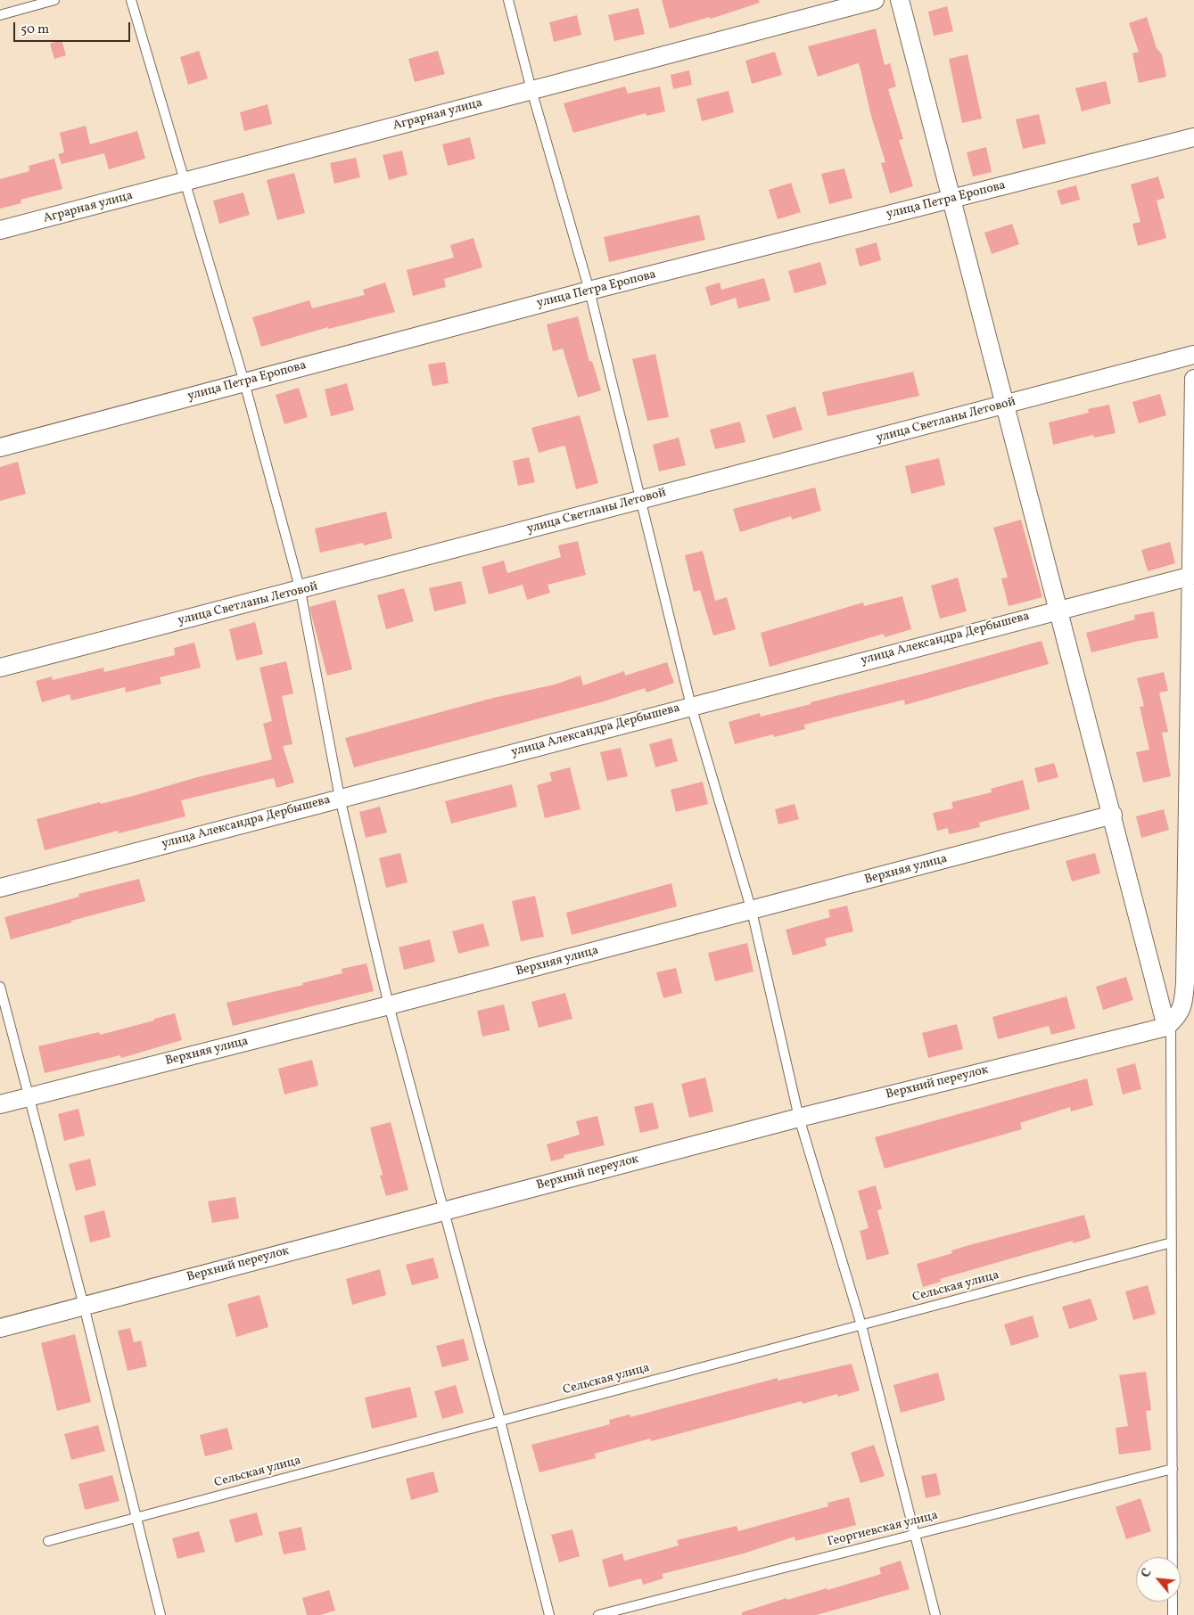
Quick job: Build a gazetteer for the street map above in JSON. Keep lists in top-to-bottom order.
{
  "streets": {
    "street": [
      "Аграрная улица",
      "улица Петра Еропова",
      "улица Светланы Летовой",
      "улица Александра Дербышева",
      "Верхняя улица",
      "Верхний переулок"
    ],
    "lane": ["Сельская улица", "Георгиевская улица"]
  },
  "scale_bar": "50 m",
  "north": "top left"
}
